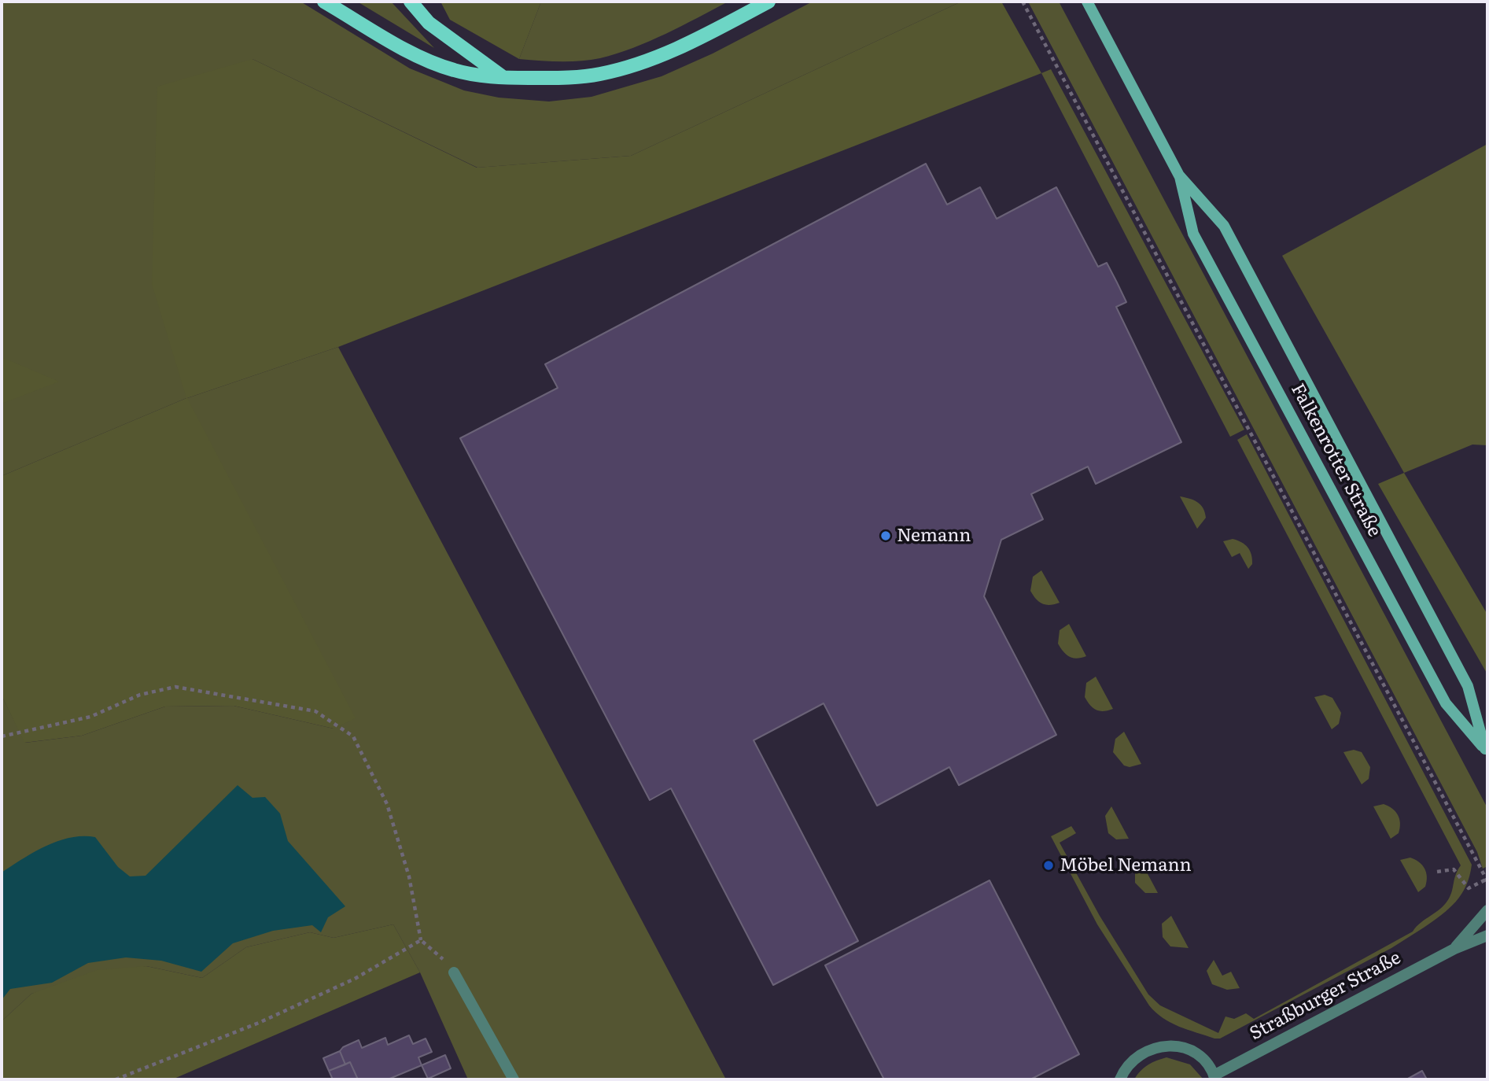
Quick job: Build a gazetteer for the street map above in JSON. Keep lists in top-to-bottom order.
{
  "streets": {
    "main road": ["Falkenrotter Straße"],
    "street": ["Straßburger Straße"]
  },
  "places": ["Nemann", "Möbel Nemann"]
}
